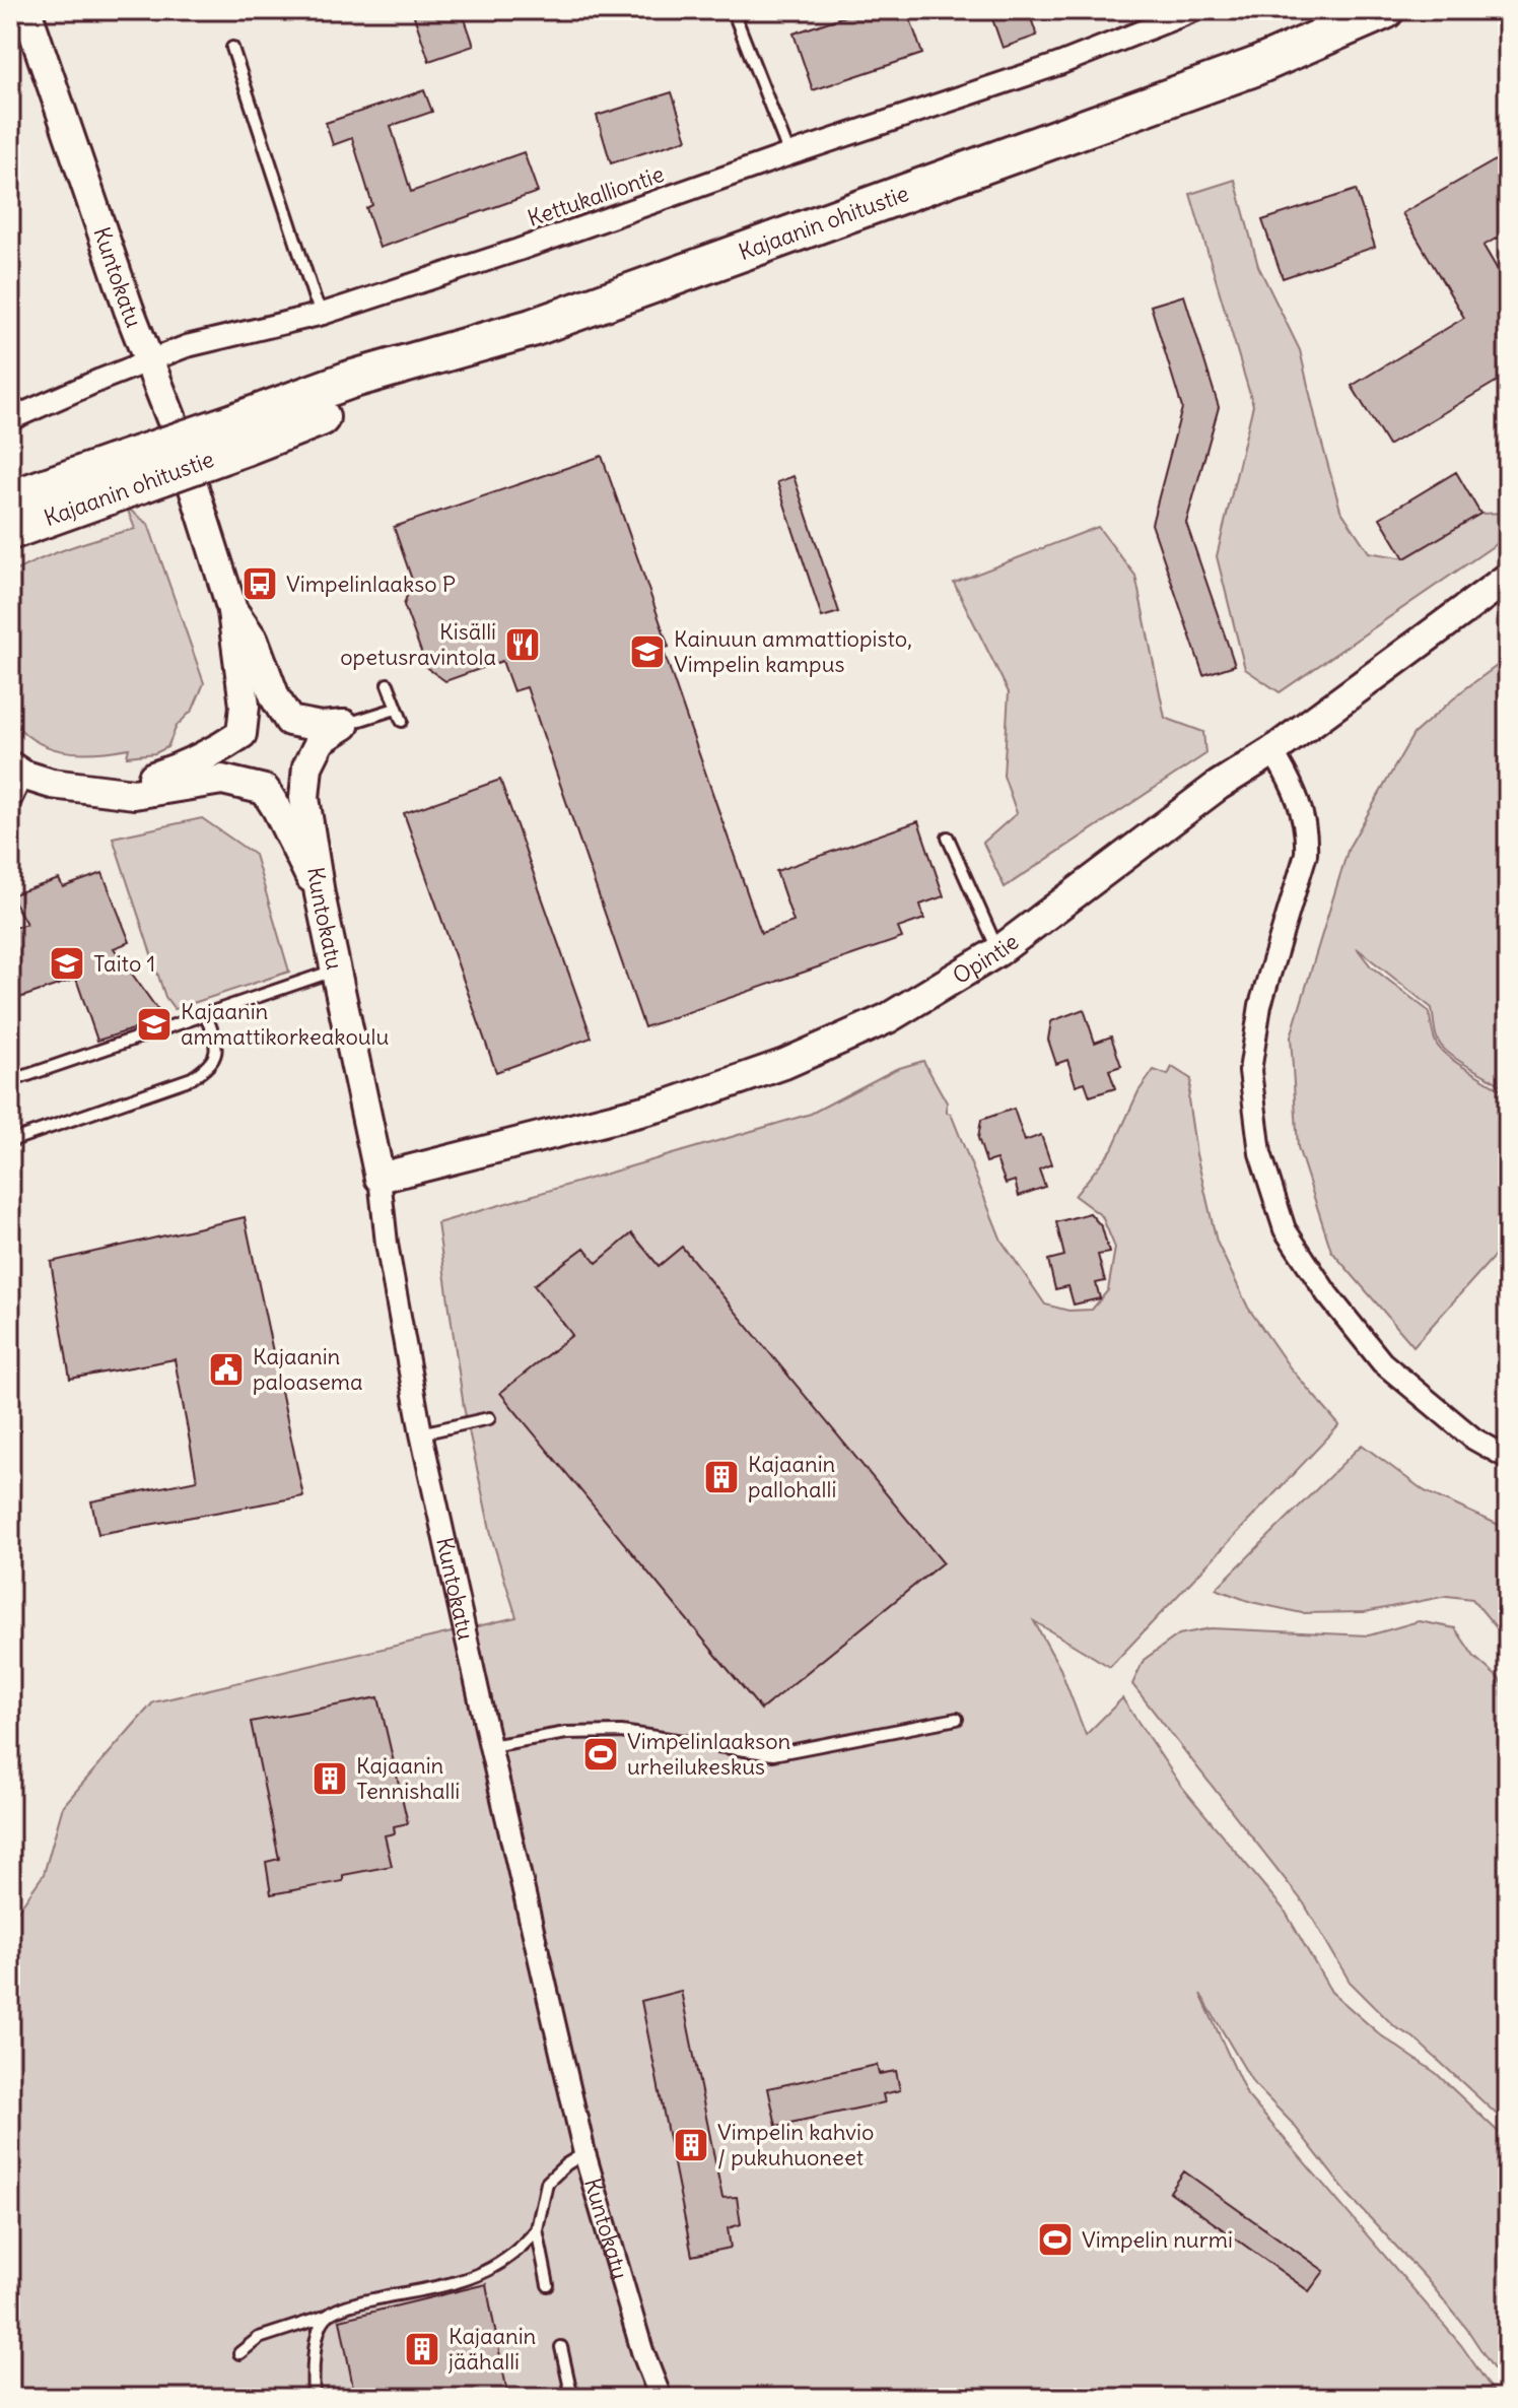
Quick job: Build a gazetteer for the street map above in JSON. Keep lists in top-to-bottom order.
{
  "streets": {
    "highway": ["Kajaanin ohitustie"],
    "street": ["Kettukalliontie", "Kuntokatu", "Opintie"]
  },
  "crossings": [
    ["Kettukalliontie", "Kuntokatu"],
    ["Kuntokatu", "Opintie"]
  ],
  "places": {
    "bus stop": ["Vimpelinlaakso P"],
    "restaurant": ["Kisälli opetusravintola"],
    "school or university": ["Kainuun ammattiopisto, Vimpelin kampus", "Taito 1", "Kajaanin ammattikorkeakoulu"],
    "public building": ["Kajaanin paloasema"],
    "building": [
      "Kajaanin pallohalli",
      "Kajaanin Tennishalli",
      "Vimpelin kahvio / pukuhuoneet",
      "Kajaanin jäähalli"
    ],
    "sports": ["Vimpelinlaakson urheilukeskus", "Vimpelin nurmi"]
  }
}
